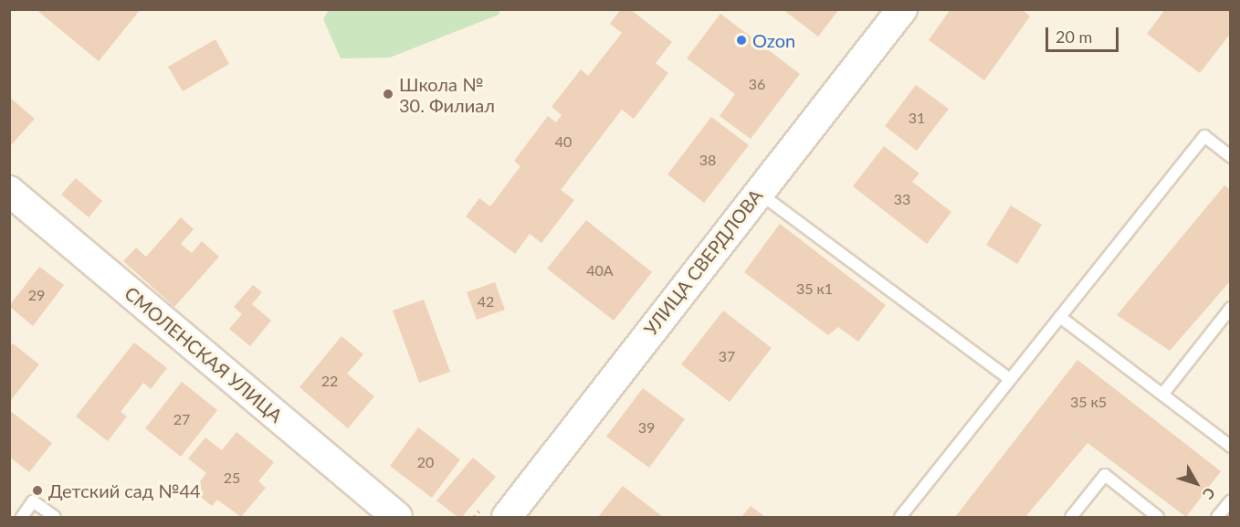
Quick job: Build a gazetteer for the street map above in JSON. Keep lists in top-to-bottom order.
{
  "streets": {
    "street": ["УЛИЦА СВЕРДЛОВА", "СМОЛЕНСКАЯ УЛИЦА"]
  },
  "places": ["Ozon", "Школа № 30. Филиал", "Детский сад №44"],
  "house_numbers": [
    "36",
    "31",
    "40",
    "38",
    "33",
    "40А",
    "35 к1",
    "29",
    "42",
    "37",
    "22",
    "35 к5",
    "27",
    "39",
    "20",
    "25"
  ],
  "scale_bar": "20 m",
  "north": "bottom right"
}
